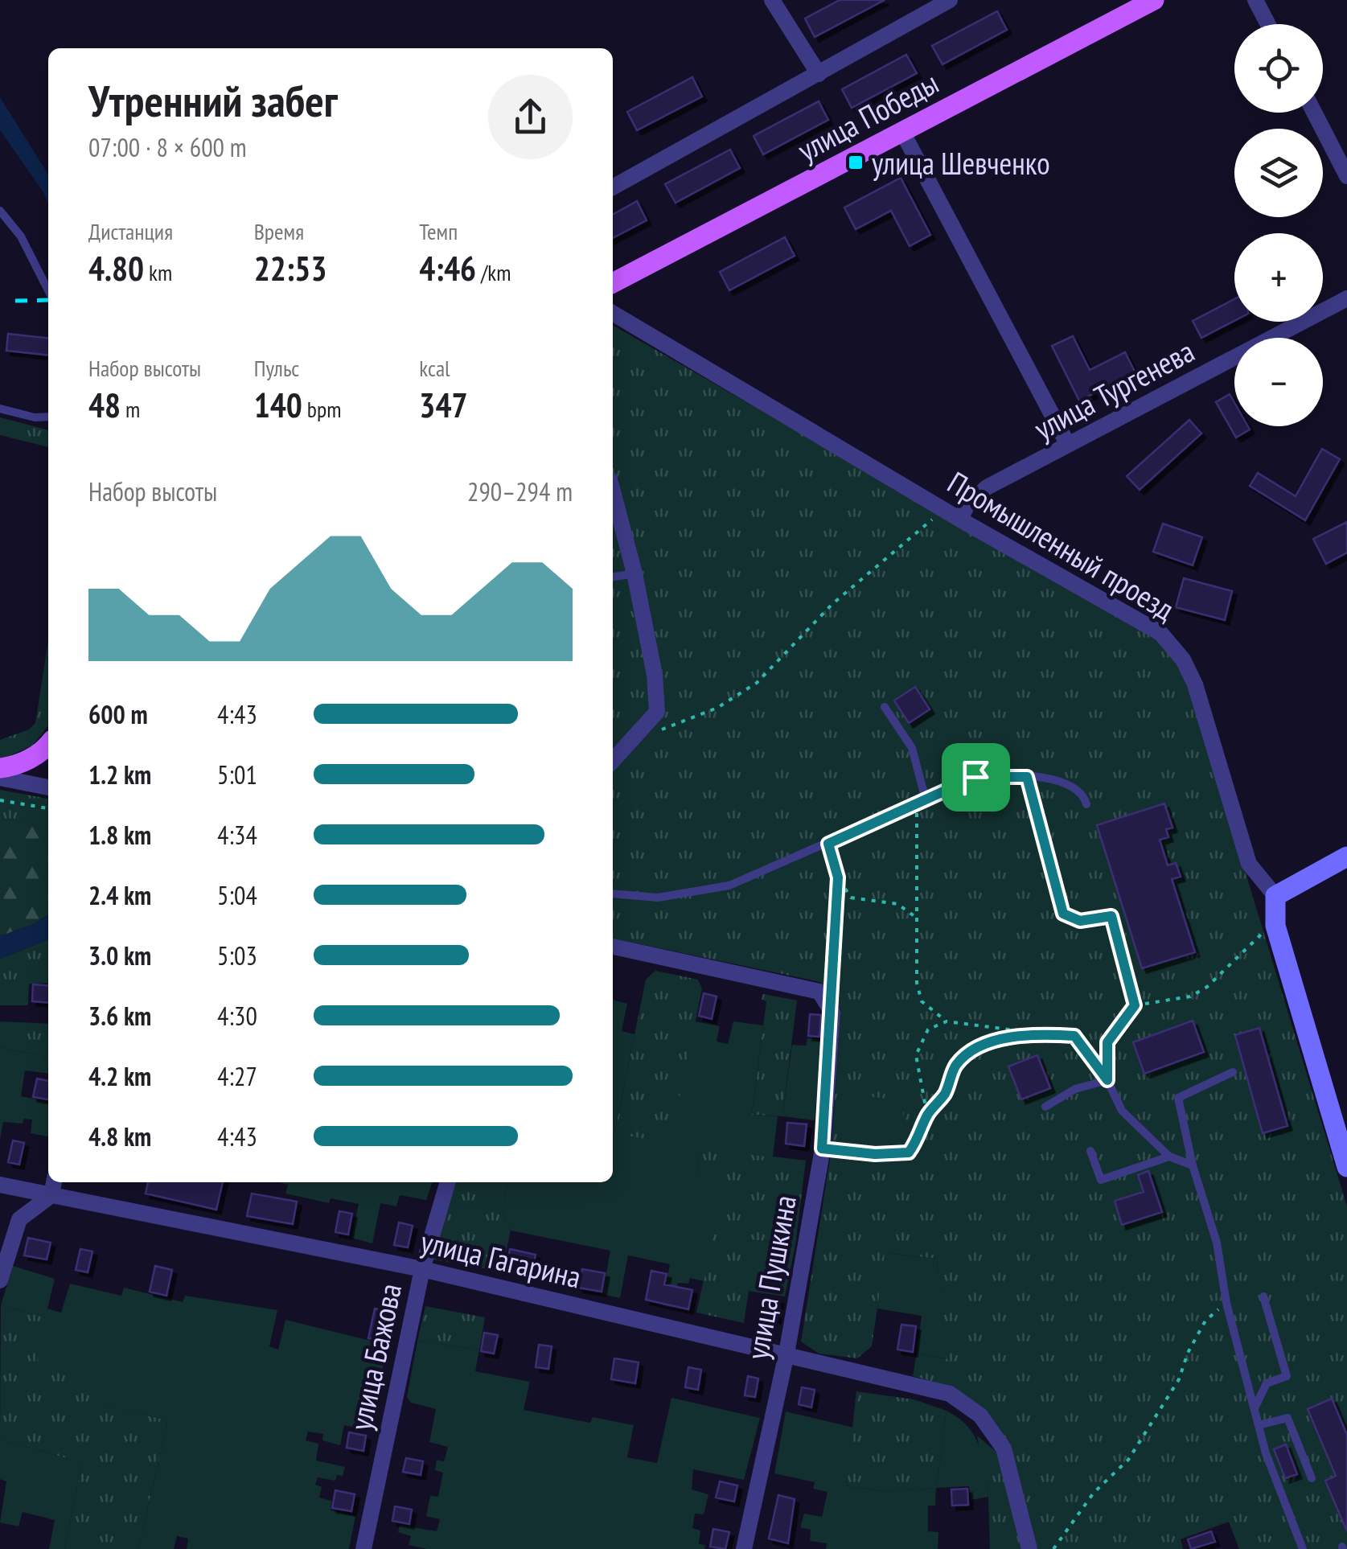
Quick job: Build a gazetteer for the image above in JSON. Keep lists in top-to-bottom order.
{
  "streets": {
    "main road": ["улица Победы"],
    "street": [
      "улица Тургенева",
      "Промышленный проезд",
      "улица Гагарина",
      "улица Пушкина",
      "улица Бажова"
    ]
  },
  "crossings": [
    ["улица Тургенева", "Промышленный проезд"],
    ["улица Гагарина", "улица Пушкина"],
    ["улица Гагарина", "улица Бажова"]
  ],
  "places": {
    "transit": ["улица Шевченко"]
  },
  "page": {
    "map_buttons": ["+", "−"],
    "heading": ["Утренний забег", "07:00 · 8 × 600 m"],
    "stats": [
      ["Дистанция", "4.80 km"],
      ["Время", "22:53"],
      ["Темп", "4:46 /km"],
      ["Набор высоты", "48 m"],
      ["Пульс", "140 bpm"],
      ["kcal", "347"]
    ],
    "chart": ["Набор высоты", "290–294 m"],
    "list": [
      {
        "name": "600 m",
        "note": "4:43"
      },
      {
        "name": "1.2 km",
        "note": "5:01"
      },
      {
        "name": "1.8 km",
        "note": "4:34"
      },
      {
        "name": "2.4 km",
        "note": "5:04"
      },
      {
        "name": "3.0 km",
        "note": "5:03"
      },
      {
        "name": "3.6 km",
        "note": "4:30"
      },
      {
        "name": "4.2 km",
        "note": "4:27"
      },
      {
        "name": "4.8 km",
        "note": "4:43"
      }
    ]
  }
}
